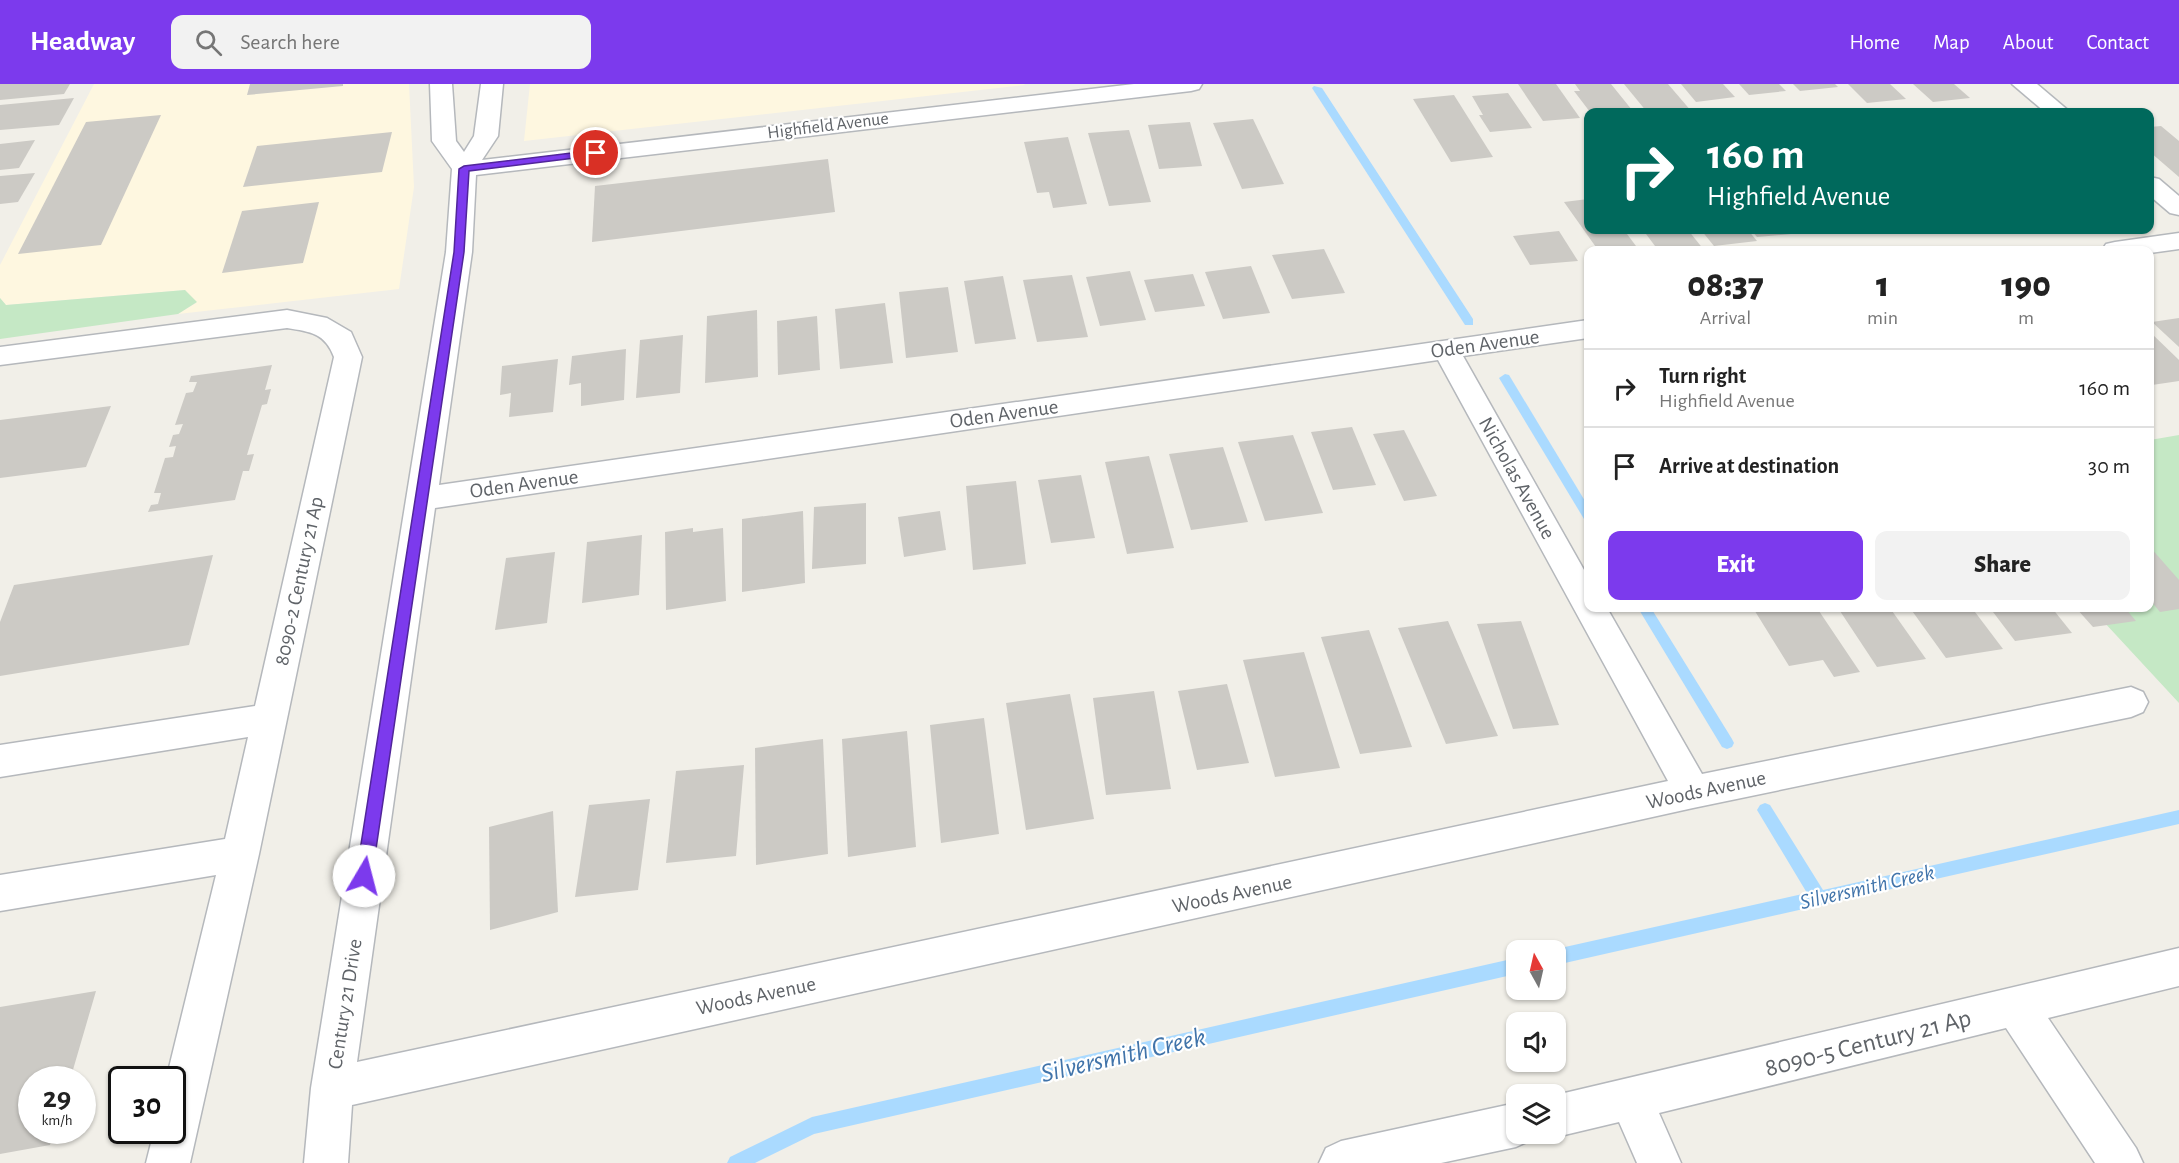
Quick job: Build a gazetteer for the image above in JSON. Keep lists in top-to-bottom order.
{
  "streets": {
    "street": [
      "Highfield Avenue",
      "Oden Avenue",
      "Nicholas Avenue",
      "8090-2 Century 21 Ap",
      "Woods Avenue",
      "Century 21 Drive",
      "8090-5 Century 21 Ap"
    ]
  },
  "crossings": [
    ["Highfield Avenue", "Century 21 Drive"],
    ["Oden Avenue", "Nicholas Avenue"],
    ["Oden Avenue", "Century 21 Drive"],
    ["Nicholas Avenue", "Woods Avenue"],
    ["Woods Avenue", "Century 21 Drive"]
  ],
  "water": ["Silversmith Creek"],
  "north": "top",
  "page": {
    "header": "Headway",
    "search": "Search here",
    "nav": [
      "Home",
      "Map",
      "About",
      "Contact"
    ],
    "turn": ["160 m", "Highfield Avenue"],
    "eta": [
      "08:37",
      "Arrival",
      "1",
      "min",
      "190",
      "m"
    ],
    "list": [
      {
        "name": "Turn right",
        "note": "Highfield Avenue",
        "value": "160 m"
      },
      {
        "name": "Arrive at destination",
        "value": "30 m"
      }
    ],
    "buttons": ["Exit", "Share"],
    "speed": "29 km/h",
    "limit": "30"
  }
}
